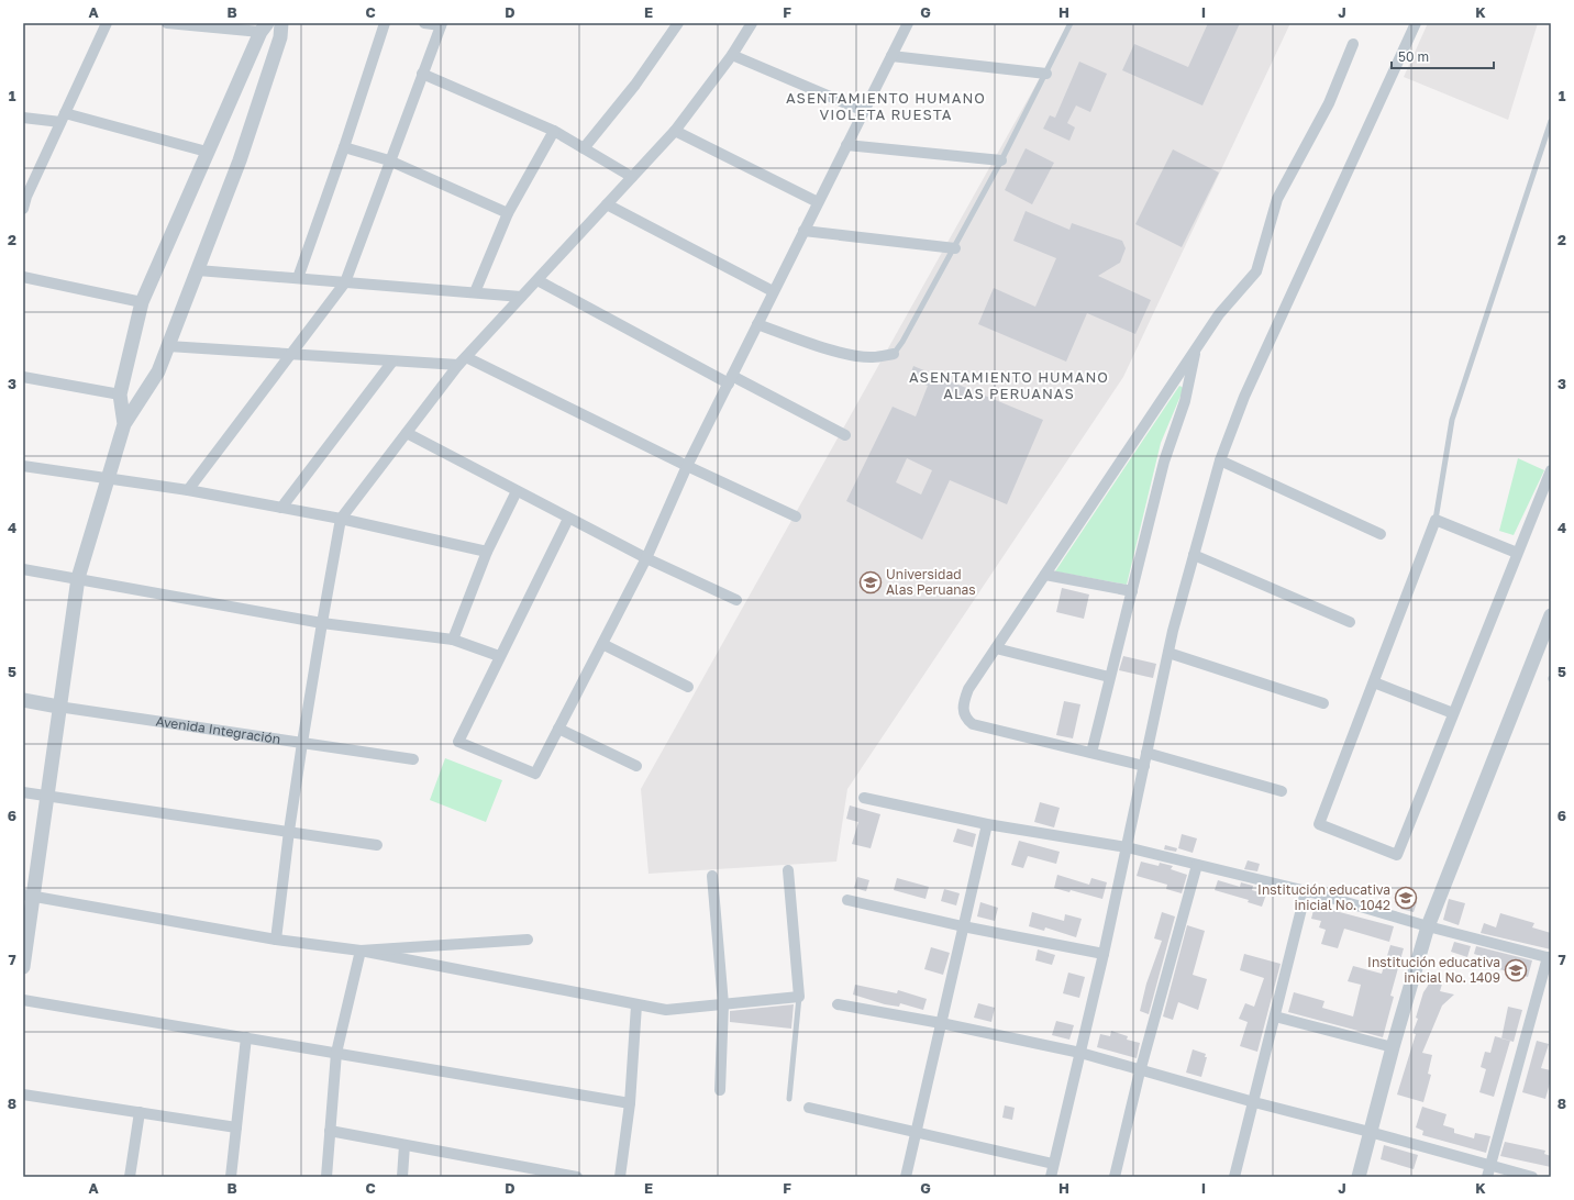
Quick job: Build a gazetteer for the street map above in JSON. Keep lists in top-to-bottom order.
{
  "streets": {
    "street": ["Avenida Integración"]
  },
  "districts": ["ASENTAMIENTO HUMANO VIOLETA RUESTA", "ASENTAMIENTO HUMANO ALAS PERUANAS"],
  "places": {
    "school or university": ["Universidad Alas Peruanas", "Institución educativa inicial No. 1042", "Institución educativa inicial No. 1409"]
  },
  "scale_bar": "50 m",
  "grid": {
    "columns": [
      "A",
      "B",
      "C",
      "D",
      "E",
      "F",
      "G",
      "H",
      "I",
      "J",
      "K"
    ],
    "rows": [
      "1",
      "2",
      "3",
      "4",
      "5",
      "6",
      "7",
      "8"
    ]
  }
}
